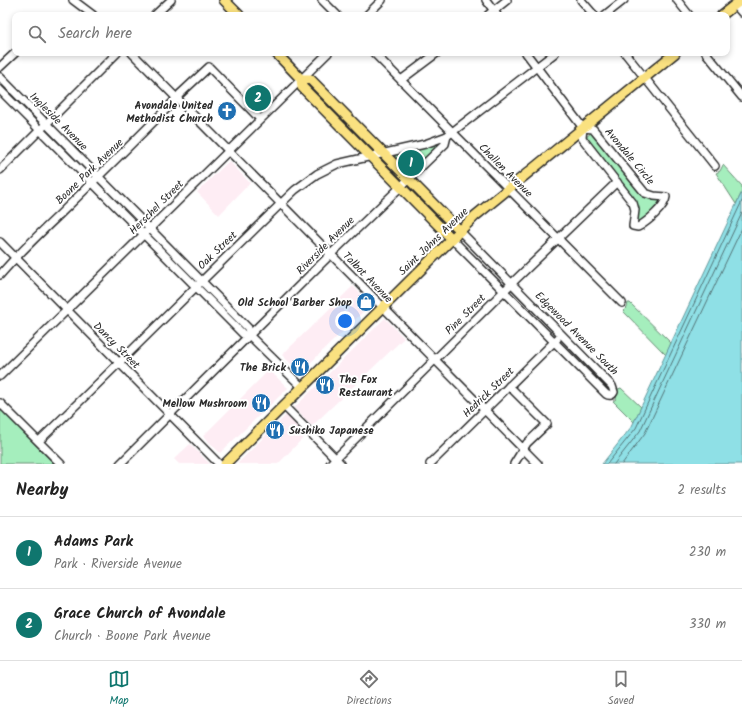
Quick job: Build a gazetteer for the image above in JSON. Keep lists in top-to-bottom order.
{
  "streets": {
    "main road": ["Saint Johns Avenue", "Edgewood Avenue South"],
    "street": [
      "Ingleside Avenue",
      "Avondale Circle",
      "Challen Avenue",
      "Boone Park Avenue",
      "Herschel Street",
      "Riverside Avenue",
      "Oak Street",
      "Talbot Avenue",
      "Pine Street",
      "Dancy Street",
      "Hedrick Street"
    ]
  },
  "crossings": [
    ["Ingleside Avenue", "Boone Park Avenue"],
    ["Ingleside Avenue", "Herschel Street"],
    ["Ingleside Avenue", "Saint Johns Avenue"],
    ["Ingleside Avenue", "Riverside Avenue"],
    ["Ingleside Avenue", "Oak Street"],
    ["Avondale Circle", "Saint Johns Avenue"],
    ["Avondale Circle", "Pine Street"],
    ["Challen Avenue", "Saint Johns Avenue"],
    ["Challen Avenue", "Riverside Avenue"],
    ["Challen Avenue", "Oak Street"],
    ["Challen Avenue", "Pine Street"],
    ["Boone Park Avenue", "Herschel Street"],
    ["Boone Park Avenue", "Talbot Avenue"],
    ["Boone Park Avenue", "Dancy Street"],
    ["Herschel Street", "Talbot Avenue"],
    ["Herschel Street", "Edgewood Avenue South"],
    ["Herschel Street", "Dancy Street"],
    ["Saint Johns Avenue", "Talbot Avenue"],
    ["Saint Johns Avenue", "Edgewood Avenue South"],
    ["Riverside Avenue", "Oak Street"],
    ["Riverside Avenue", "Talbot Avenue"],
    ["Riverside Avenue", "Edgewood Avenue South"],
    ["Riverside Avenue", "Dancy Street"],
    ["Oak Street", "Talbot Avenue"],
    ["Oak Street", "Edgewood Avenue South"],
    ["Oak Street", "Dancy Street"],
    ["Talbot Avenue", "Pine Street"],
    ["Talbot Avenue", "Hedrick Street"],
    ["Pine Street", "Edgewood Avenue South"],
    ["Edgewood Avenue South", "Hedrick Street"]
  ],
  "places": {
    "church": ["Avondale United Methodist Church"],
    "shop": ["Old School Barber Shop"],
    "restaurant": [
      "The Brick",
      "The Fox Restaurant",
      "Mellow Mushroom",
      "Sushiko Japanese"
    ]
  },
  "page": {
    "search": "Search here",
    "pins": ["2", "1"],
    "heading": ["Nearby", "2 results"],
    "list": [
      {
        "mark": "1",
        "name": "Adams Park",
        "note": "Park · Riverside Avenue",
        "value": "230 m"
      },
      {
        "mark": "2",
        "name": "Grace Church of Avondale",
        "note": "Church · Boone Park Avenue",
        "value": "330 m"
      }
    ],
    "nav": ["Map", "Directions", "Saved"]
  }
}
